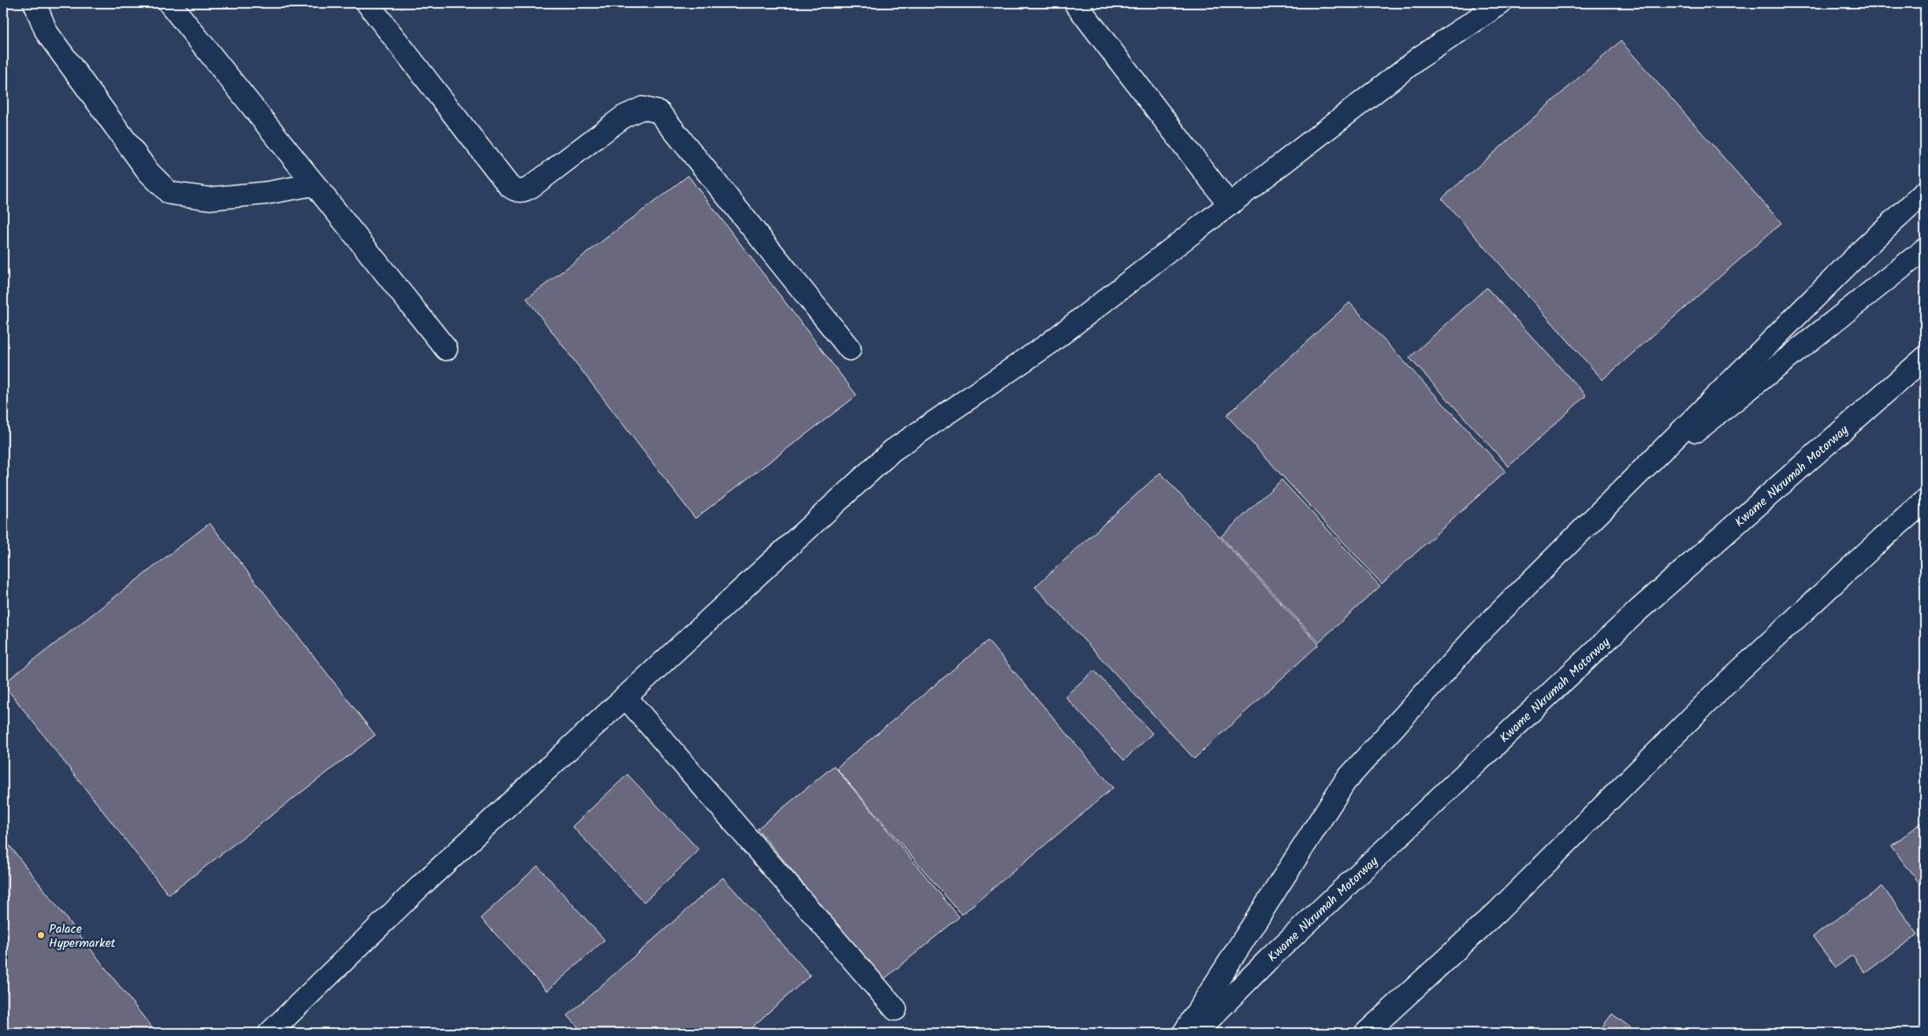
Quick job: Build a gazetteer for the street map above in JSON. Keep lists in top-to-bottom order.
{
  "streets": {
    "main road": ["Kwame Nkrumah Motorway"]
  },
  "places": ["Palace Hypermarket"]
}
